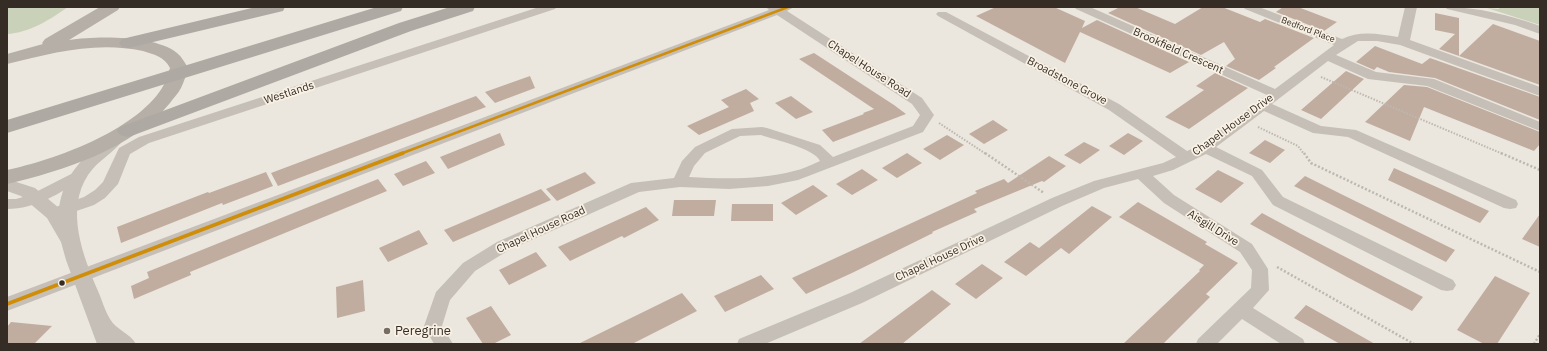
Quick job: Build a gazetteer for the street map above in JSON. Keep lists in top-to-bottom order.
{
  "streets": {
    "street": [
      "Bedford Place",
      "Brookfield Crescent",
      "Chapel House Road",
      "Broadstone Grove",
      "Westlands",
      "Chapel House Drive",
      "Aisgill Drive"
    ]
  },
  "crossings": [
    ["Bedford Place", "Chapel House Drive"],
    ["Brookfield Crescent", "Chapel House Drive"],
    ["Broadstone Grove", "Chapel House Drive"],
    ["Chapel House Drive", "Aisgill Drive"]
  ],
  "places": ["Peregrine"]
}
